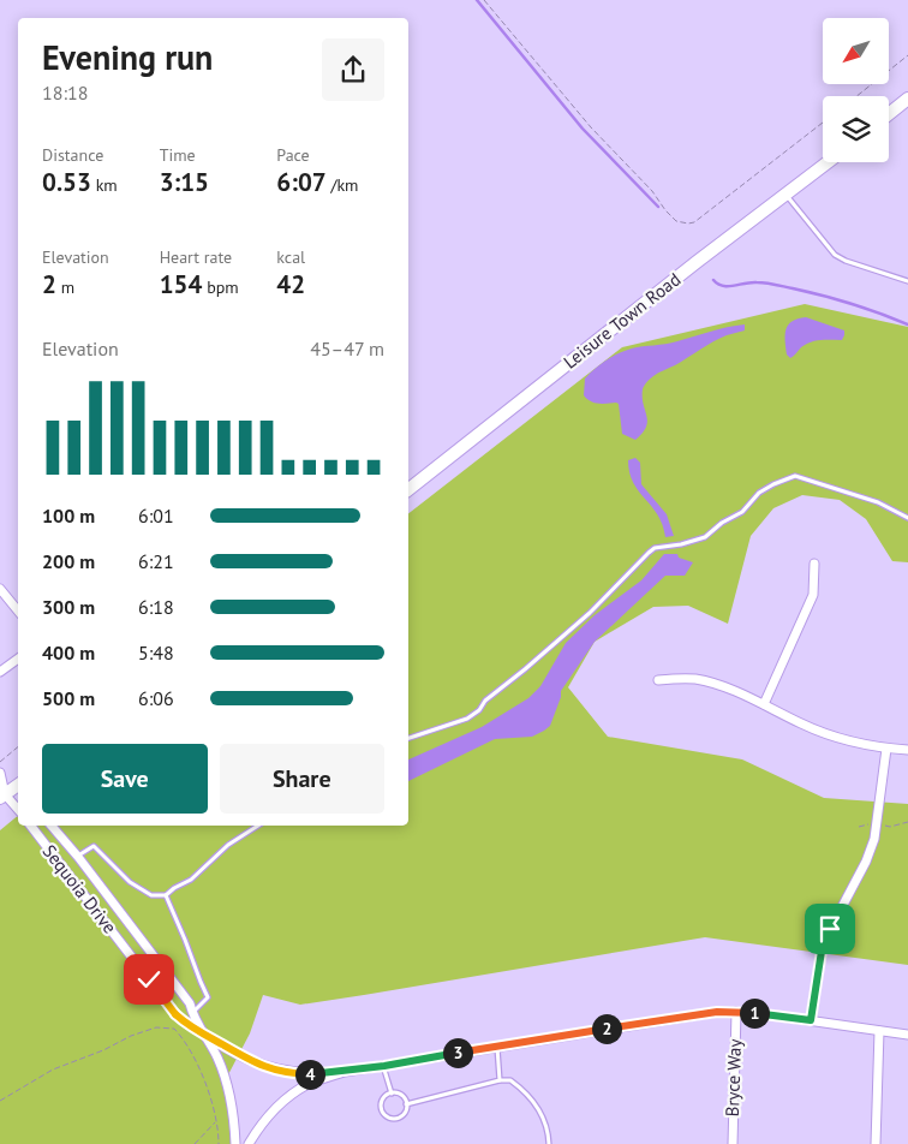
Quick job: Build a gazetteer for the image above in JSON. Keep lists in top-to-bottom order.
{
  "streets": {
    "main road": ["Leisure Town Road"],
    "street": ["Sequoia Drive", "Bryce Way"]
  },
  "north": "bottom left",
  "page": {
    "heading": ["Evening run", "18:18"],
    "stats": [
      ["Distance", "0.53 km"],
      ["Time", "3:15"],
      ["Pace", "6:07 /km"],
      ["Elevation", "2 m"],
      ["Heart rate", "154 bpm"],
      ["kcal", "42"]
    ],
    "chart": ["Elevation", "45–47 m"],
    "list": [
      {
        "name": "100 m",
        "note": "6:01"
      },
      {
        "name": "200 m",
        "note": "6:21"
      },
      {
        "name": "300 m",
        "note": "6:18"
      },
      {
        "name": "400 m",
        "note": "5:48"
      },
      {
        "name": "500 m",
        "note": "6:06"
      }
    ],
    "buttons": ["Save", "Share"],
    "pins": [
      "1",
      "2",
      "3",
      "4"
    ]
  }
}
